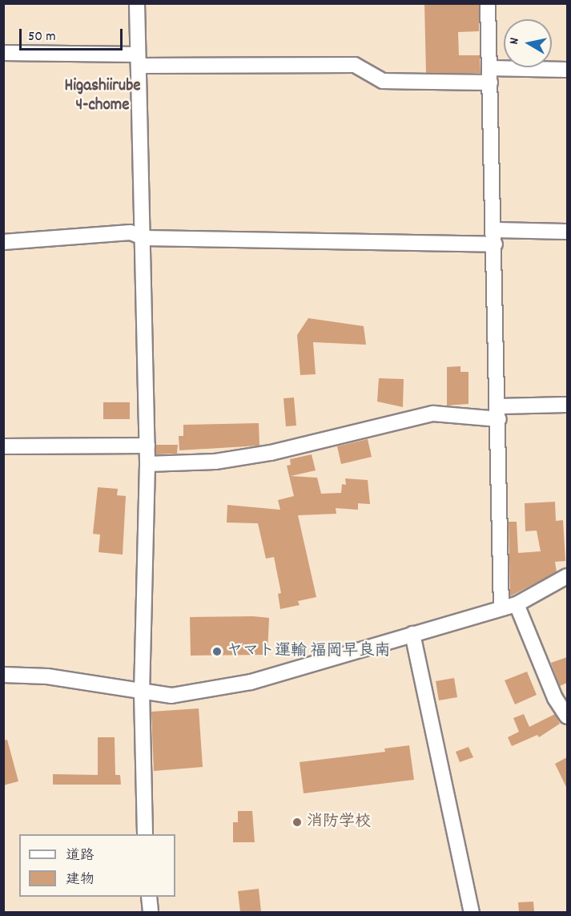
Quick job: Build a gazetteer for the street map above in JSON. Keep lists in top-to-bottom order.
{
  "districts": ["Higashiirube 4-chome"],
  "places": ["ヤマト運輸 福岡早良南", "消防学校"],
  "legend": ["道路", "建物"],
  "scale_bar": "50 m",
  "north": "left"
}
